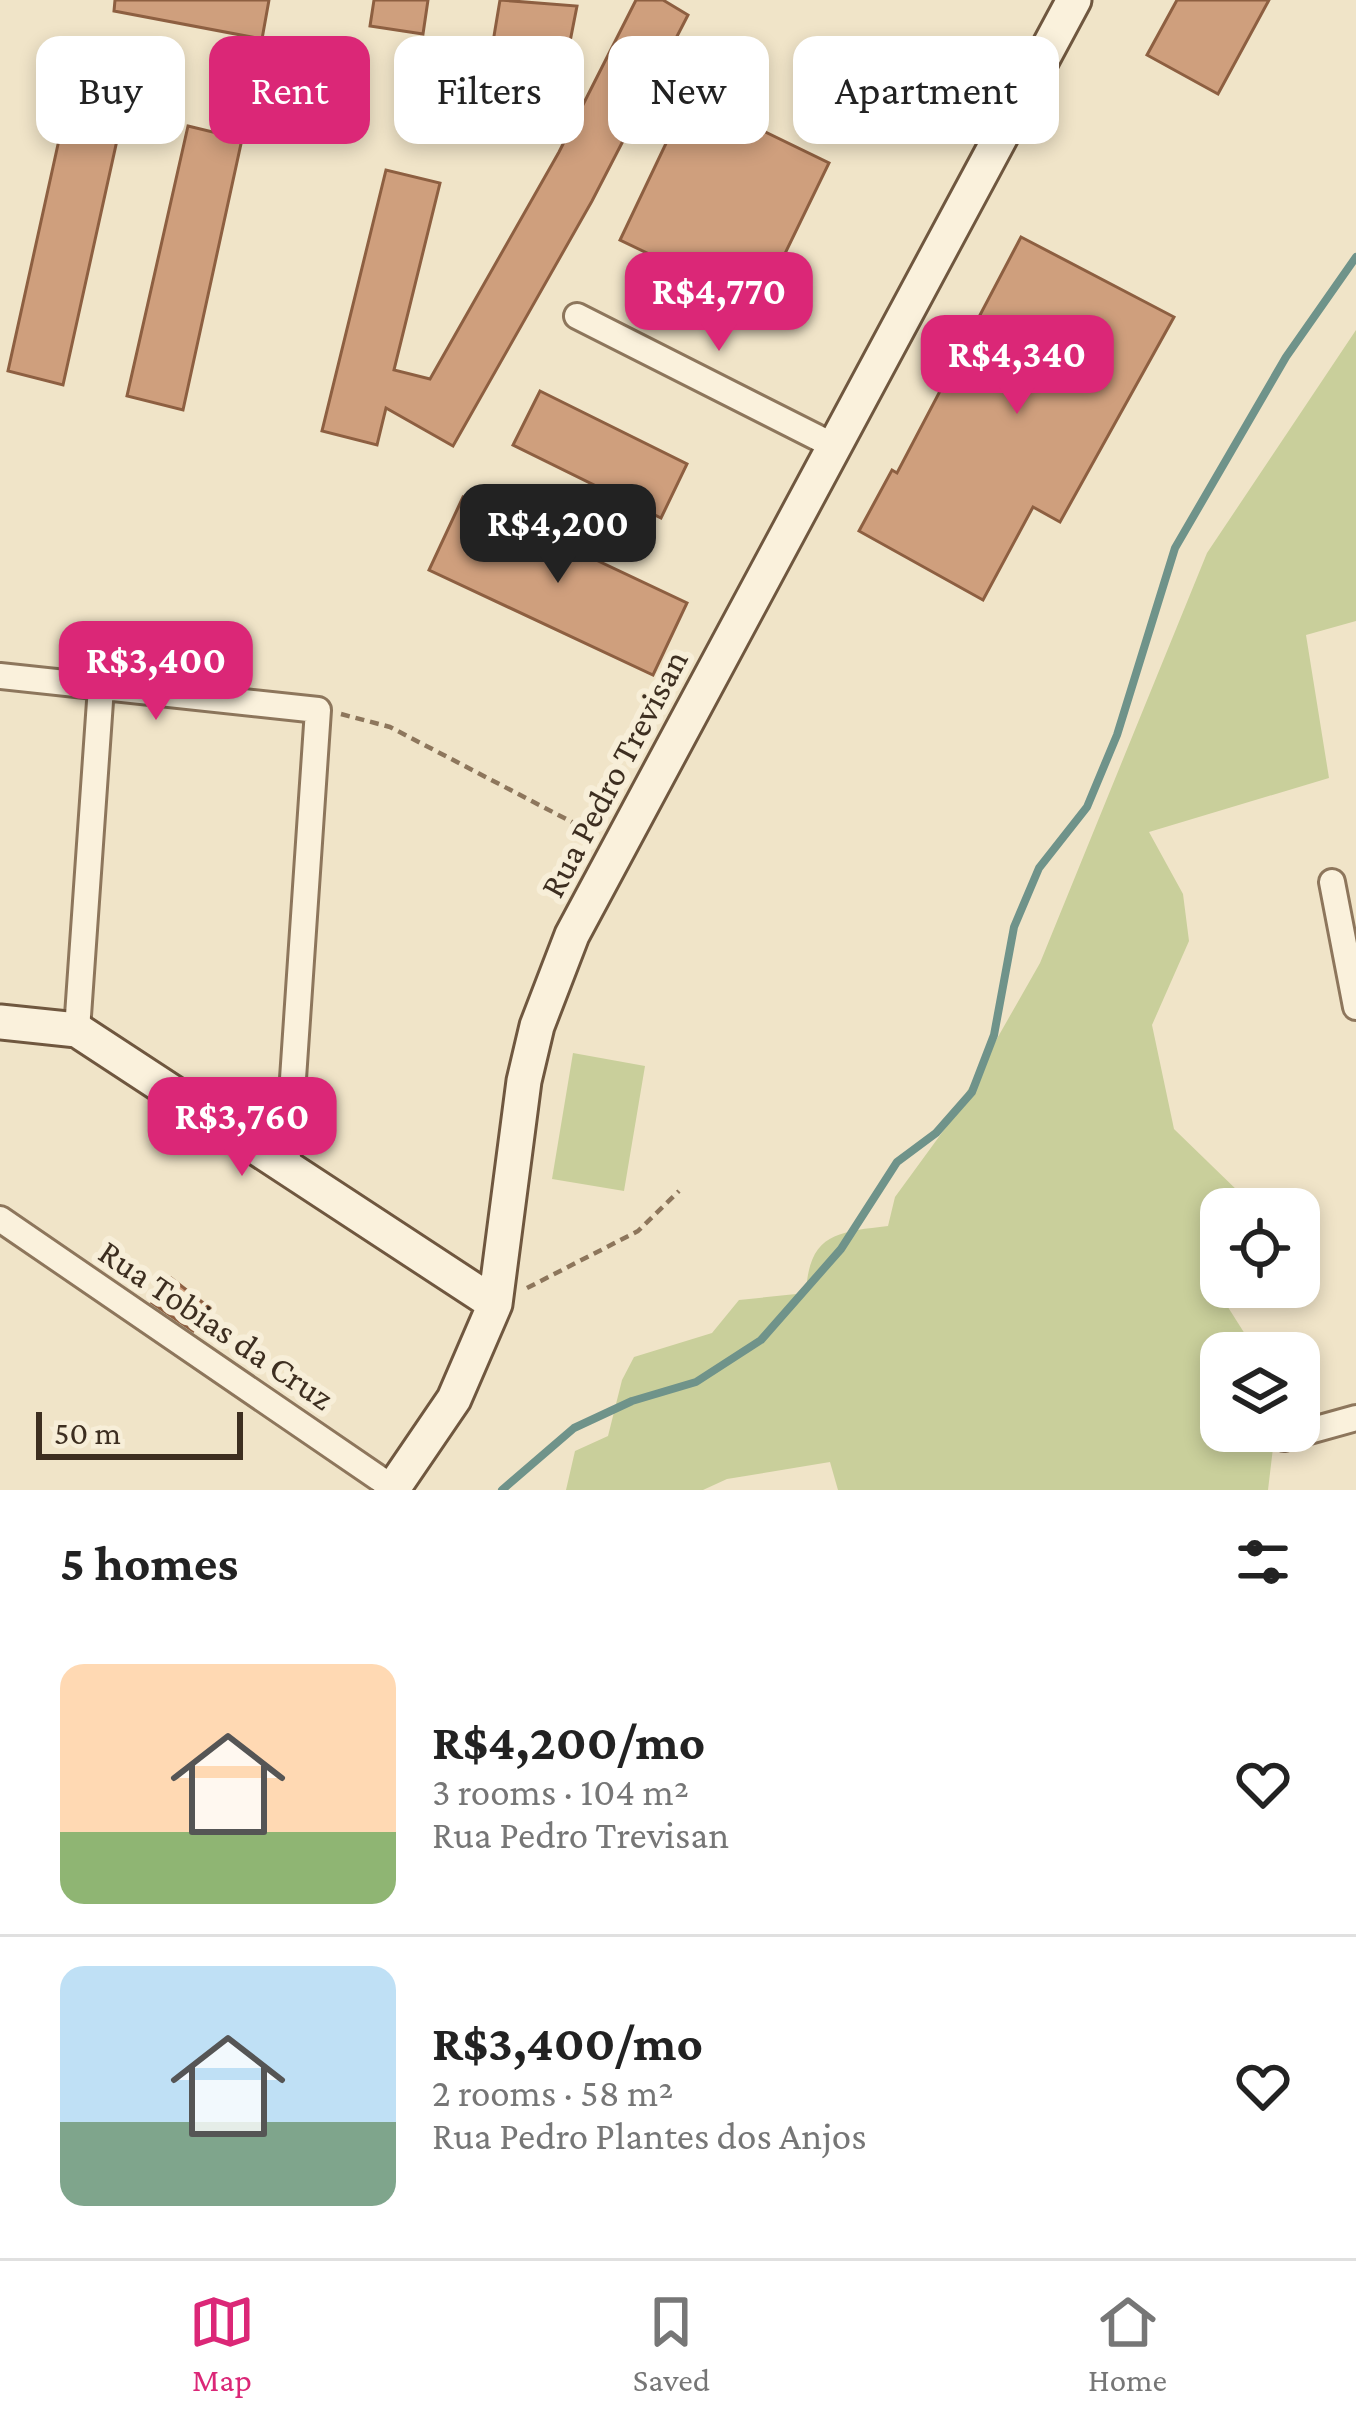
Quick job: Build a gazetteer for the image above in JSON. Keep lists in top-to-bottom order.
{
  "streets": {
    "street": ["Rua Pedro Trevisan", "Rua Tobias da Cruz"]
  },
  "crossings": [
    ["Rua Pedro Trevisan", "Rua Tobias da Cruz"]
  ],
  "scale_bar": "50 m",
  "page": {
    "chip": [
      "Buy",
      "Rent",
      "Filters",
      "New",
      "Apartment"
    ],
    "price": [
      "R$4,770",
      "R$4,340",
      "R$4,200",
      "R$3,400",
      "R$3,760"
    ],
    "scale": "50 m",
    "heading": "5 homes",
    "list": [
      {
        "name": "R$4,200/mo",
        "note": "3 rooms · 104 m² · Rua Pedro Trevisan"
      },
      {
        "name": "R$3,400/mo",
        "note": "2 rooms · 58 m² · Rua Pedro Plantes dos Anjos"
      }
    ],
    "tabs": ["Map", "Saved", "Home"]
  }
}
